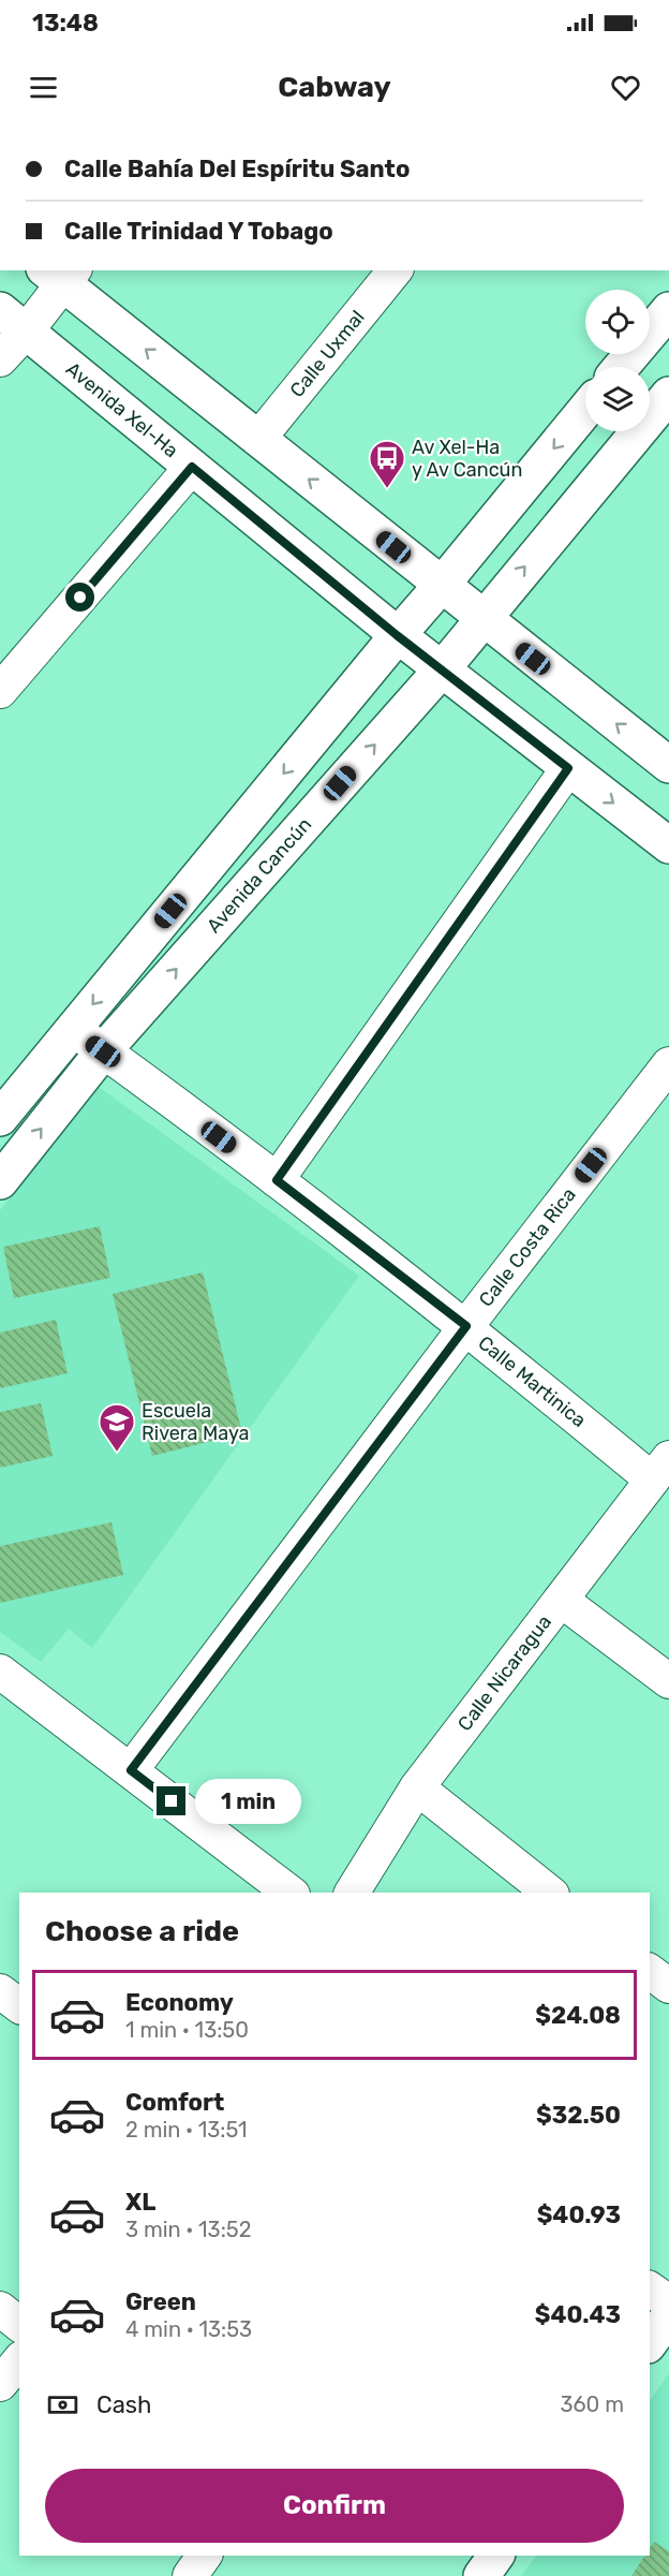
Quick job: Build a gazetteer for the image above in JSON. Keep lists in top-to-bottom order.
{
  "streets": {
    "street": [
      "Calle Uxmal",
      "Avenida Xel-Ha",
      "Avenida Cancún",
      "Calle Costa Rica",
      "Calle Martinica",
      "Calle Nicaragua"
    ]
  },
  "crossings": [
    ["Avenida Xel-Ha", "Avenida Cancún"],
    ["Avenida Cancún", "Calle Martinica"],
    ["Calle Costa Rica", "Calle Martinica"],
    ["Calle Martinica", "Calle Nicaragua"]
  ],
  "places": {
    "bus stop": ["Av Xel-Ha y Av Cancún"],
    "school or university": ["Escuela Rivera Maya"]
  },
  "page": {
    "status": "13:48",
    "header": "Cabway",
    "banner": ["Calle Bahía Del Espíritu Santo", "Calle Trinidad Y Tobago"],
    "bubble": "1 min",
    "heading": "Choose a ride",
    "list": [
      {
        "name": "Economy",
        "note": "1 min · 13:50",
        "value": "$24.08"
      },
      {
        "name": "Comfort",
        "note": "2 min · 13:51",
        "value": "$32.50"
      },
      {
        "name": "XL",
        "note": "3 min · 13:52",
        "value": "$40.93"
      },
      {
        "name": "Green",
        "note": "4 min · 13:53",
        "value": "$40.43"
      }
    ],
    "pay": ["Cash", "360 m"],
    "buttons": "Confirm"
  }
}
